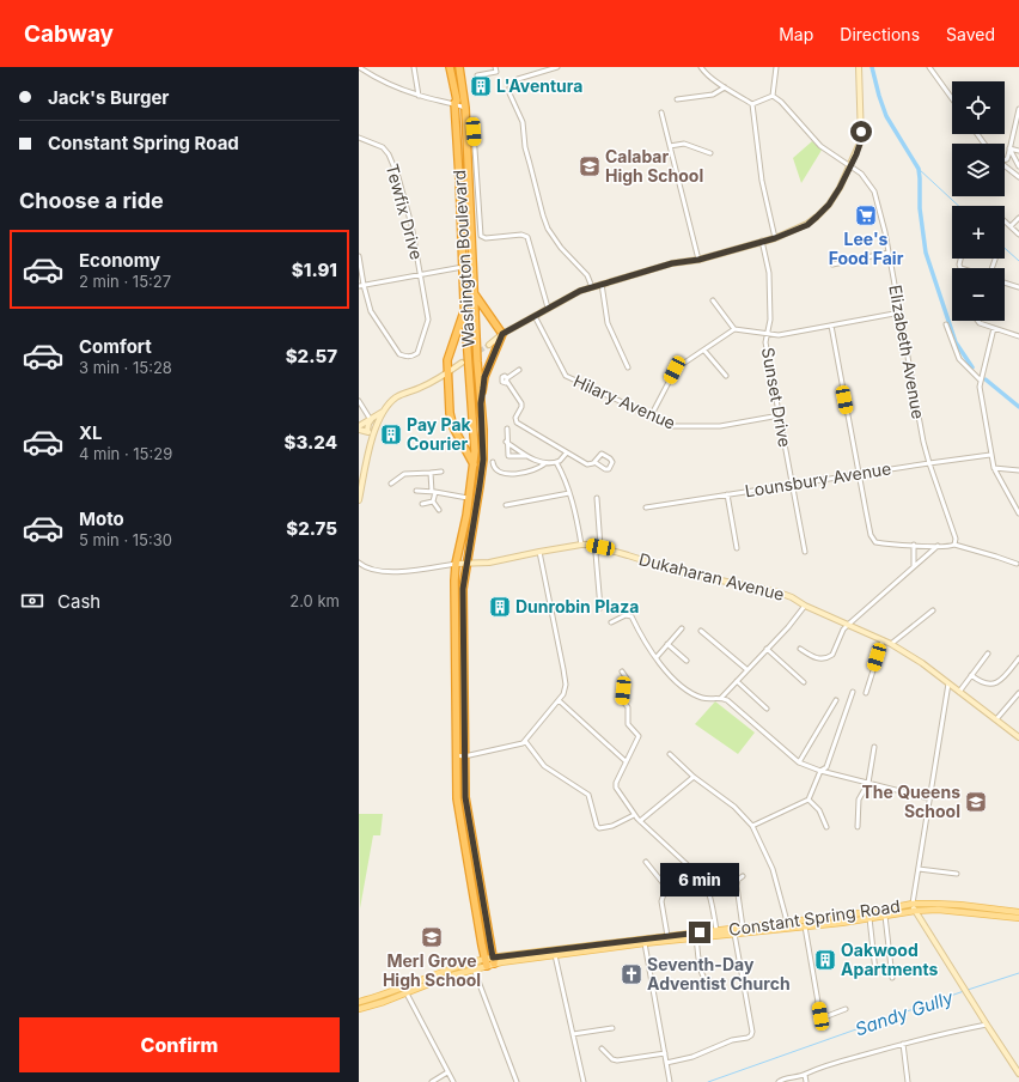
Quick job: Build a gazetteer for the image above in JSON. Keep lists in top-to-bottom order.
{
  "streets": {
    "highway": ["Washington Boulevard"],
    "main road": ["Dukaharan Avenue", "Constant Spring Road"],
    "street": [
      "Tewfix Drive",
      "Elizabeth Avenue",
      "Sunset Drive",
      "Hilary Avenue",
      "Lounsbury Avenue"
    ]
  },
  "crossings": [
    ["Washington Boulevard", "Dukaharan Avenue"],
    ["Washington Boulevard", "Constant Spring Road"],
    ["Elizabeth Avenue", "Lounsbury Avenue"],
    ["Sunset Drive", "Hilary Avenue"],
    ["Sunset Drive", "Lounsbury Avenue"]
  ],
  "water": ["Sandy Gully"],
  "places": {
    "building": [
      "L'Aventura",
      "Pay Pak Courier",
      "Dunrobin Plaza",
      "Oakwood Apartments"
    ],
    "school or university": ["Calabar High School", "The Queens School", "Merl Grove High School"],
    "supermarket": ["Lee's Food Fair"],
    "church": ["Seventh-Day Adventist Church"]
  },
  "page": {
    "header": "Cabway",
    "nav": ["Map", "Directions", "Saved"],
    "banner": ["Jack's Burger", "Constant Spring Road"],
    "map_buttons": ["+", "−"],
    "heading": "Choose a ride",
    "list": [
      {
        "name": "Economy",
        "note": "2 min · 15:27",
        "value": "$1.91"
      },
      {
        "name": "Comfort",
        "note": "3 min · 15:28",
        "value": "$2.57"
      },
      {
        "name": "XL",
        "note": "4 min · 15:29",
        "value": "$3.24"
      },
      {
        "name": "Moto",
        "note": "5 min · 15:30",
        "value": "$2.75"
      }
    ],
    "pay": ["Cash", "2.0 km"],
    "bubble": "6 min",
    "buttons": "Confirm"
  }
}
